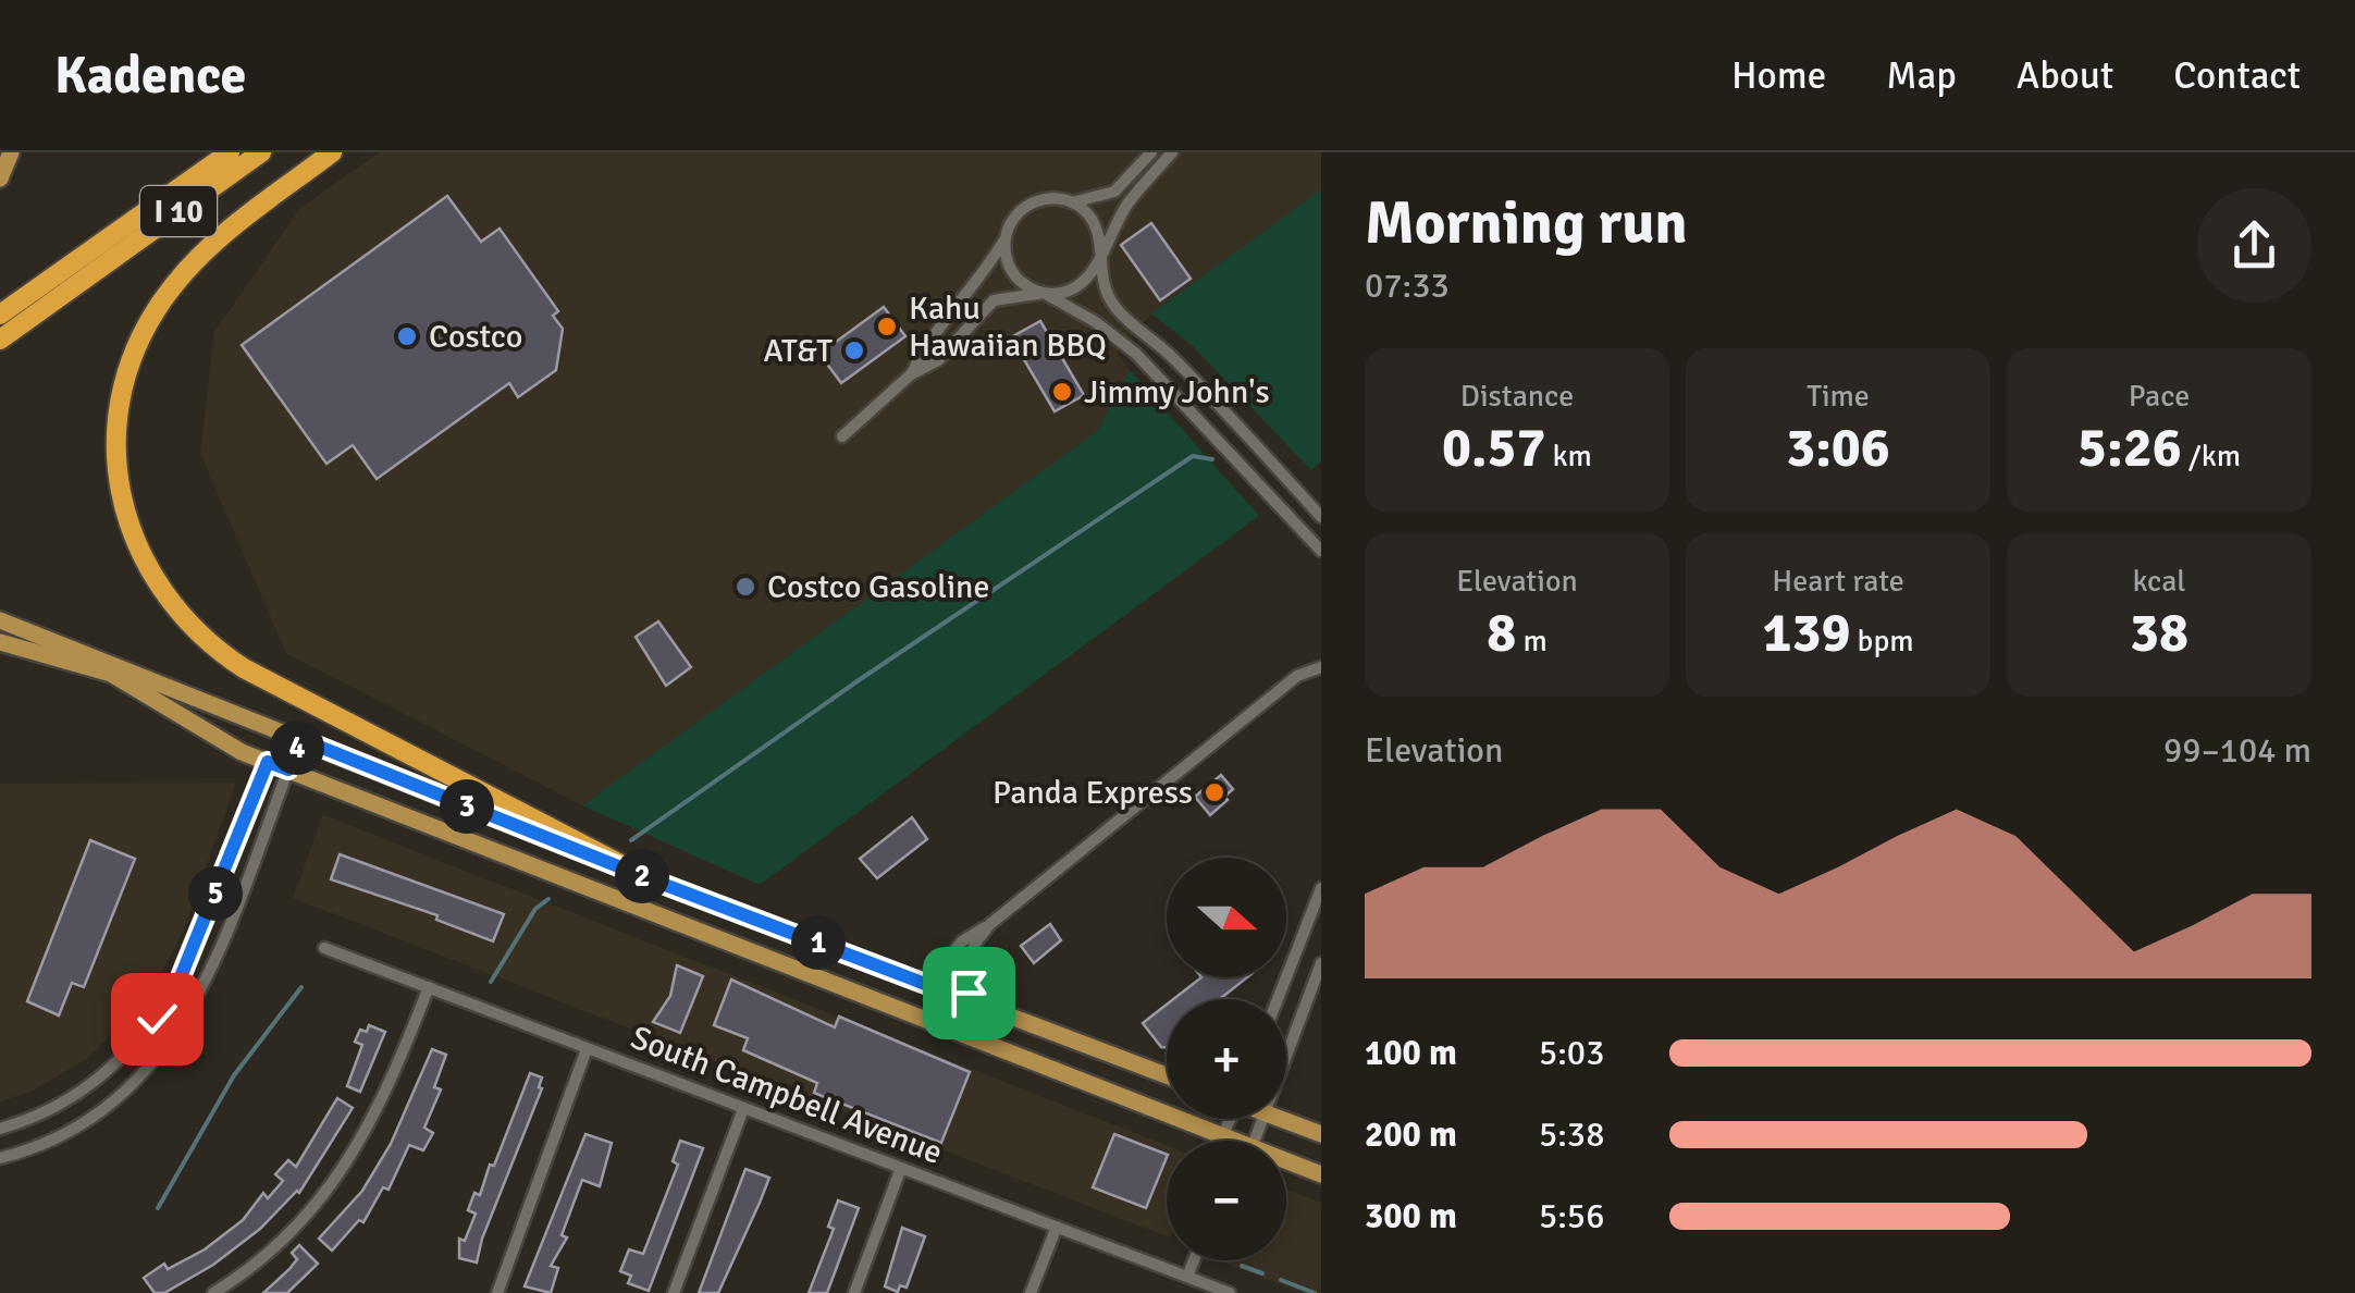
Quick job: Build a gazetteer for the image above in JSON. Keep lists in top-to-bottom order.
{
  "streets": {
    "highway": ["I 10"],
    "street": ["South Campbell Avenue"]
  },
  "places": [
    "Kahu Hawaiian BBQ",
    "Costco",
    "AT&T",
    "Jimmy John's",
    "Costco Gasoline",
    "Panda Express"
  ],
  "north": "right",
  "page": {
    "header": "Kadence",
    "nav": [
      "Home",
      "Map",
      "About",
      "Contact"
    ],
    "heading": ["Morning run", "07:33"],
    "stats": [
      ["Distance", "0.57 km"],
      ["Time", "3:06"],
      ["Pace", "5:26 /km"],
      ["Elevation", "8 m"],
      ["Heart rate", "139 bpm"],
      ["kcal", "38"]
    ],
    "chart": ["Elevation", "99–104 m"],
    "pins": [
      "4",
      "3",
      "2",
      "5",
      "1"
    ],
    "map_buttons": ["+", "−"],
    "list": [
      {
        "name": "100 m",
        "note": "5:03"
      },
      {
        "name": "200 m",
        "note": "5:38"
      },
      {
        "name": "300 m",
        "note": "5:56"
      }
    ]
  }
}
